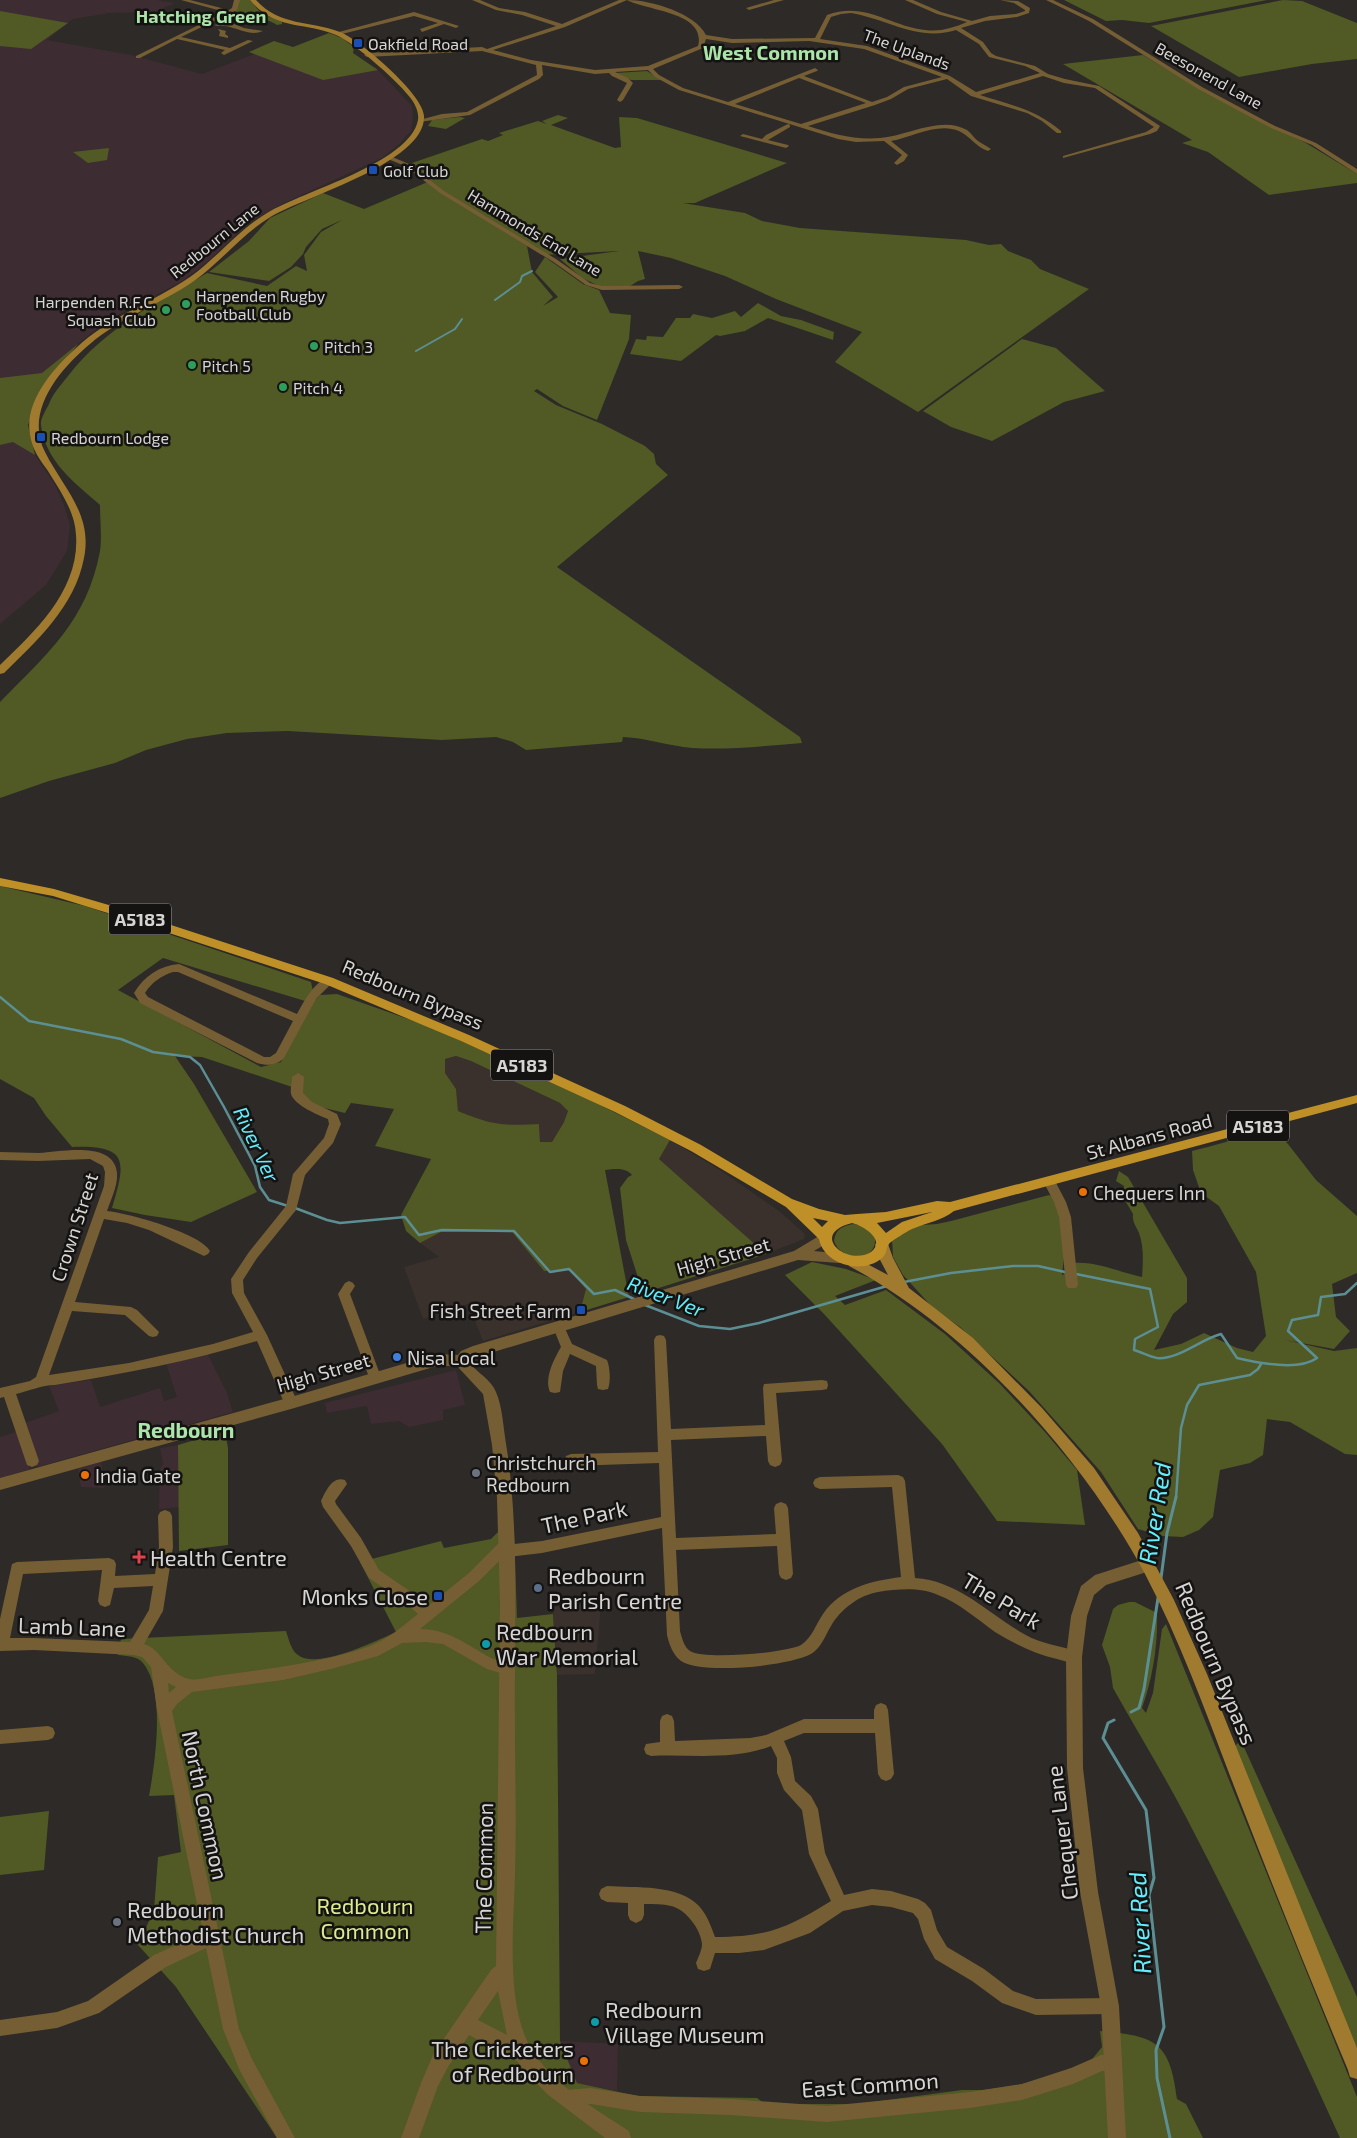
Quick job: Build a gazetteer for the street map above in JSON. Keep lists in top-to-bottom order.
{
  "streets": {
    "main road": [
      "Redbourn Lane",
      "A5183",
      "Redbourn Bypass",
      "St Albans Road"
    ],
    "street": [
      "The Uplands",
      "Beesonend Lane",
      "Hammonds End Lane",
      "Crown Street",
      "High Street",
      "The Park",
      "Lamb Lane",
      "North Common",
      "Chequer Lane",
      "The Common",
      "East Common"
    ]
  },
  "crossings": [
    ["Hammonds End Lane", "Redbourn Lane"],
    ["Redbourn Bypass", "St Albans Road"],
    ["Redbourn Bypass", "High Street"],
    ["Redbourn Bypass", "Chequer Lane"],
    ["St Albans Road", "High Street"],
    ["High Street", "The Common"],
    ["The Park", "Chequer Lane"],
    ["The Park", "The Common"],
    ["Lamb Lane", "North Common"],
    ["Chequer Lane", "East Common"],
    ["The Common", "East Common"]
  ],
  "districts": ["Hatching Green", "West Common", "Redbourn"],
  "water": ["River Ver", "River Red"],
  "parks": ["Redbourn Common"],
  "places": {
    "transit": [
      "Oakfield Road",
      "Golf Club",
      "Redbourn Lodge",
      "Fish Street Farm",
      "Monks Close"
    ],
    "other": [
      "Harpenden Rugby Football Club",
      "Harpenden R.F.C. Squash Club",
      "Pitch 3",
      "Pitch 5",
      "Pitch 4",
      "Chequers Inn",
      "Nisa Local",
      "Christchurch Redbourn",
      "India Gate",
      "Redbourn Parish Centre",
      "Redbourn War Memorial",
      "Redbourn Methodist Church",
      "Redbourn Village Museum",
      "The Cricketers of Redbourn"
    ],
    "health": ["Health Centre"]
  }
}
